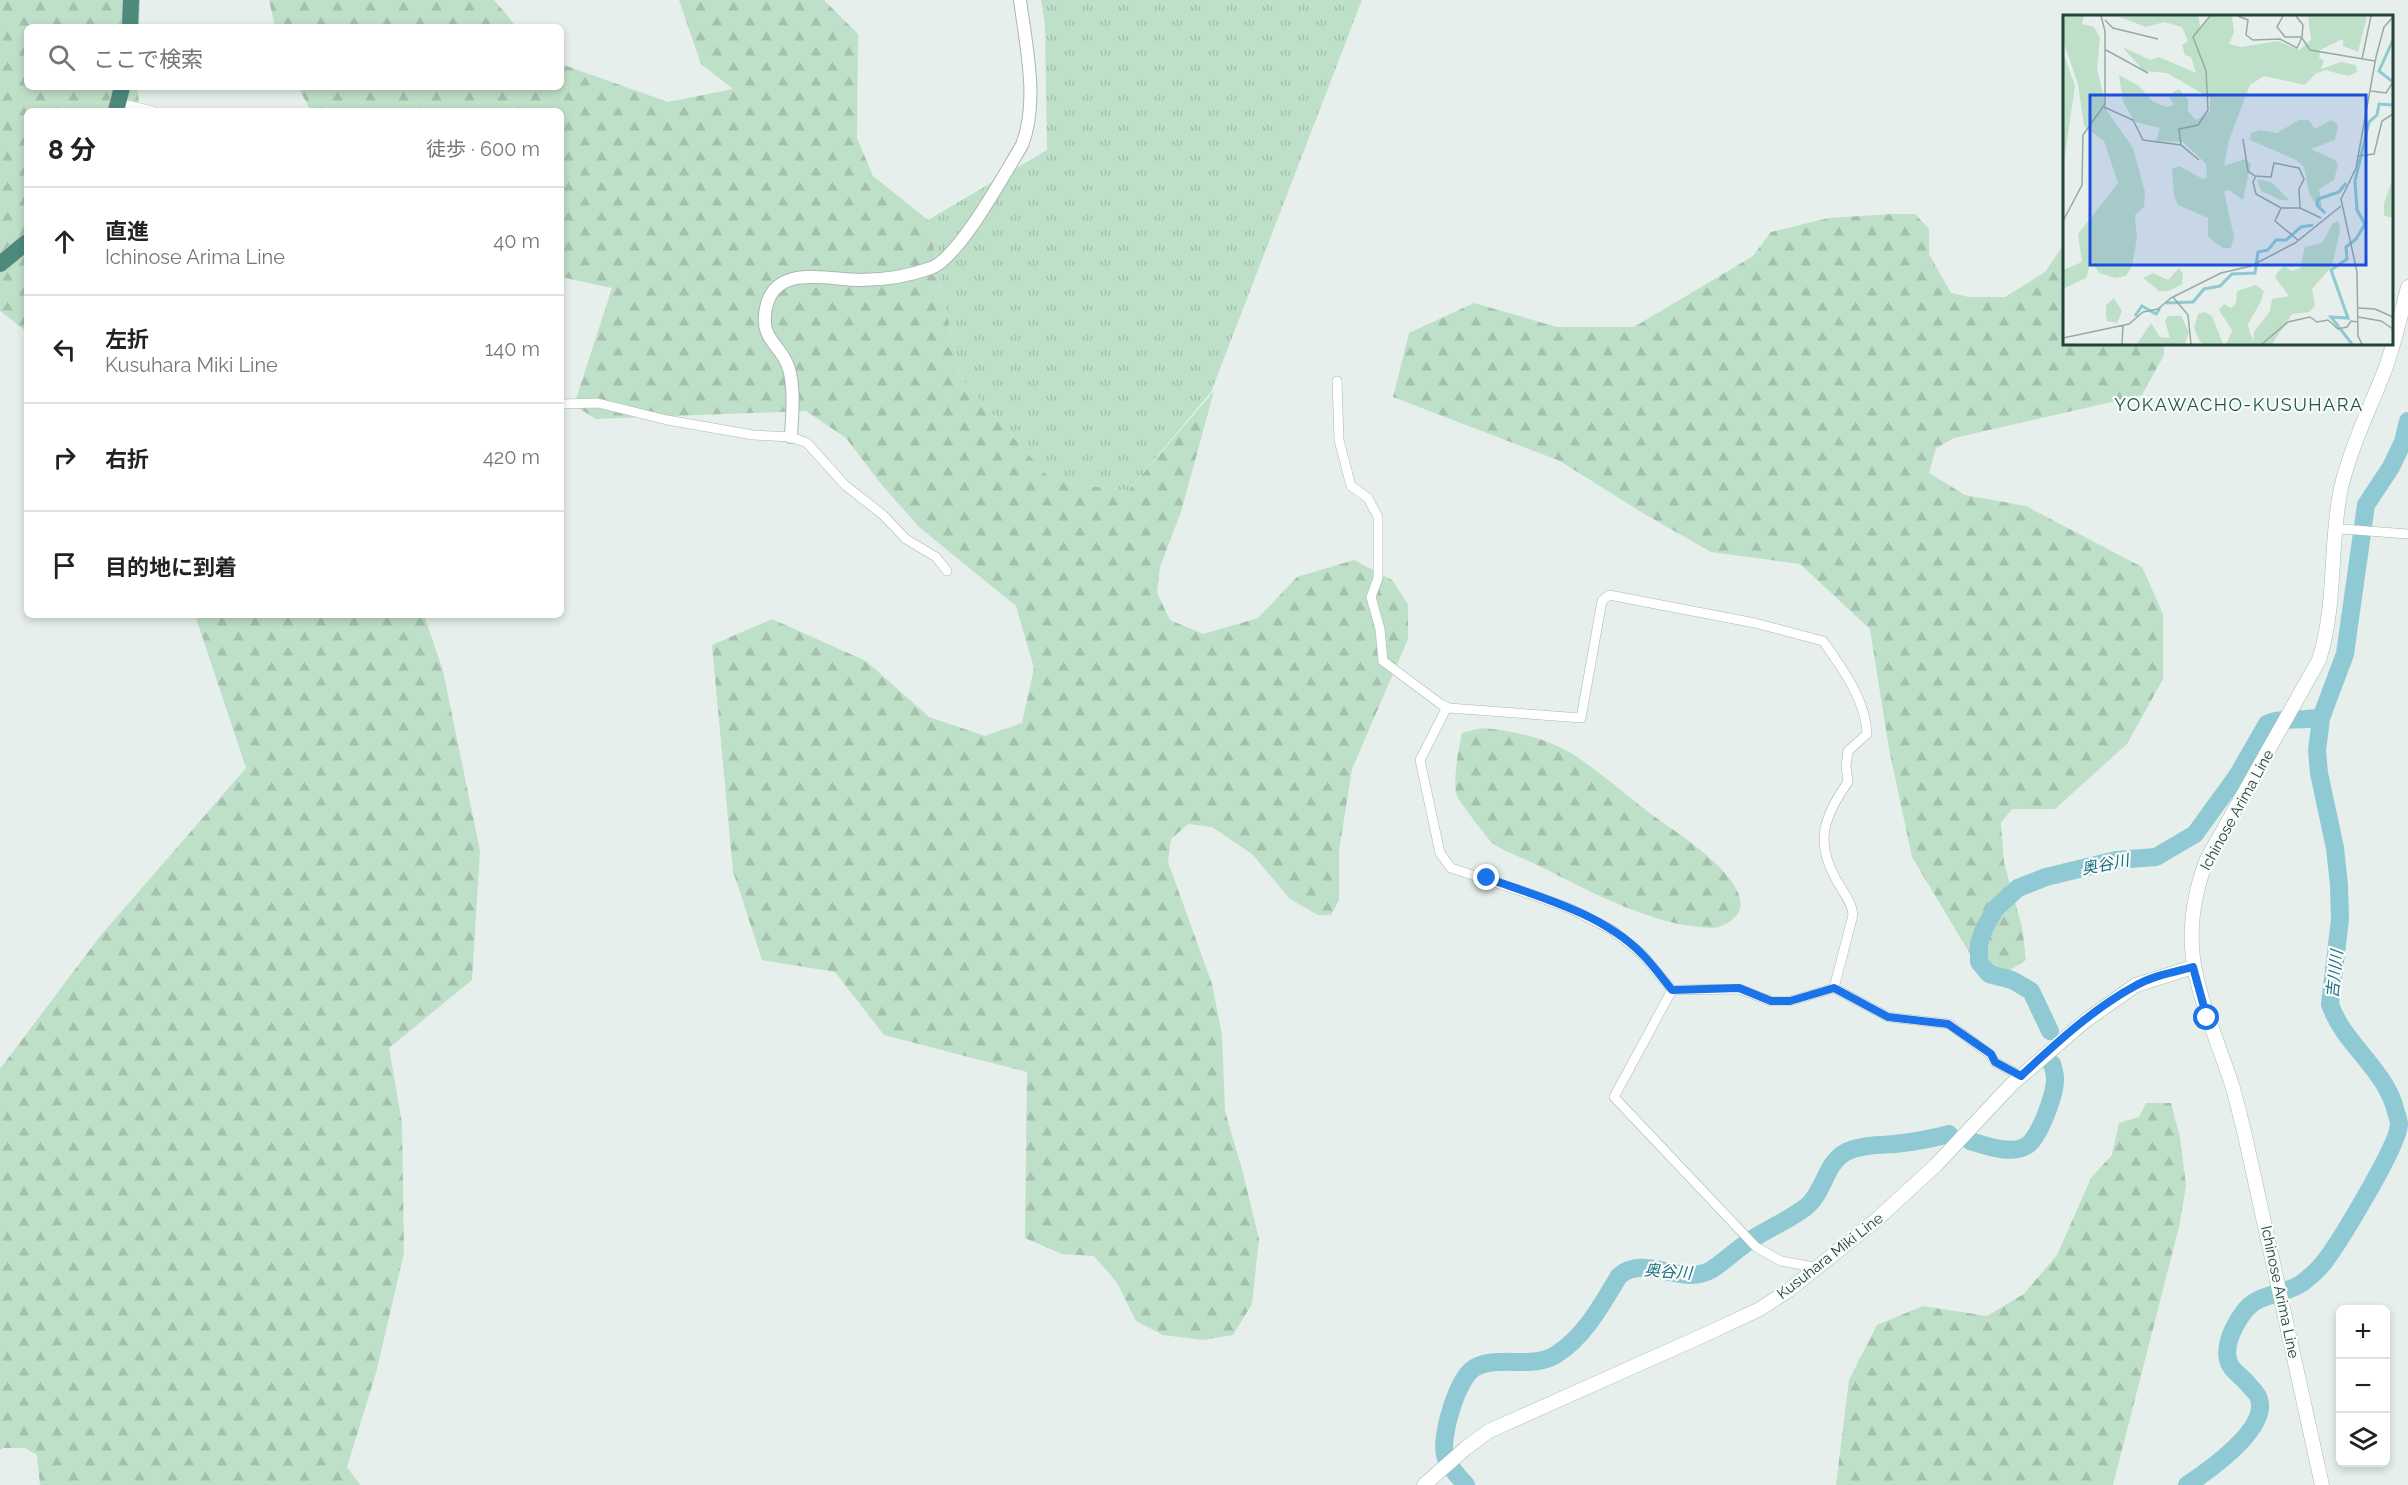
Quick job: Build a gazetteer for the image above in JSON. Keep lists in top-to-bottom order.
{
  "streets": {
    "main road": ["Ichinose Arima Line", "Kusuhara Miki Line"]
  },
  "crossings": [
    ["Ichinose Arima Line", "Kusuhara Miki Line"]
  ],
  "districts": ["YOKAWACHO-KUSUHARA"],
  "water": ["奥谷川", "吉川川"],
  "page": {
    "search": "ここで検索",
    "heading": ["8 分", "徒歩 · 600 m"],
    "list": [
      ["直進", "Ichinose Arima Line", "40 m"],
      ["左折", "Kusuhara Miki Line", "140 m"],
      ["右折", "420 m"],
      "目的地に到着"
    ],
    "map_buttons": ["+", "−"]
  }
}
